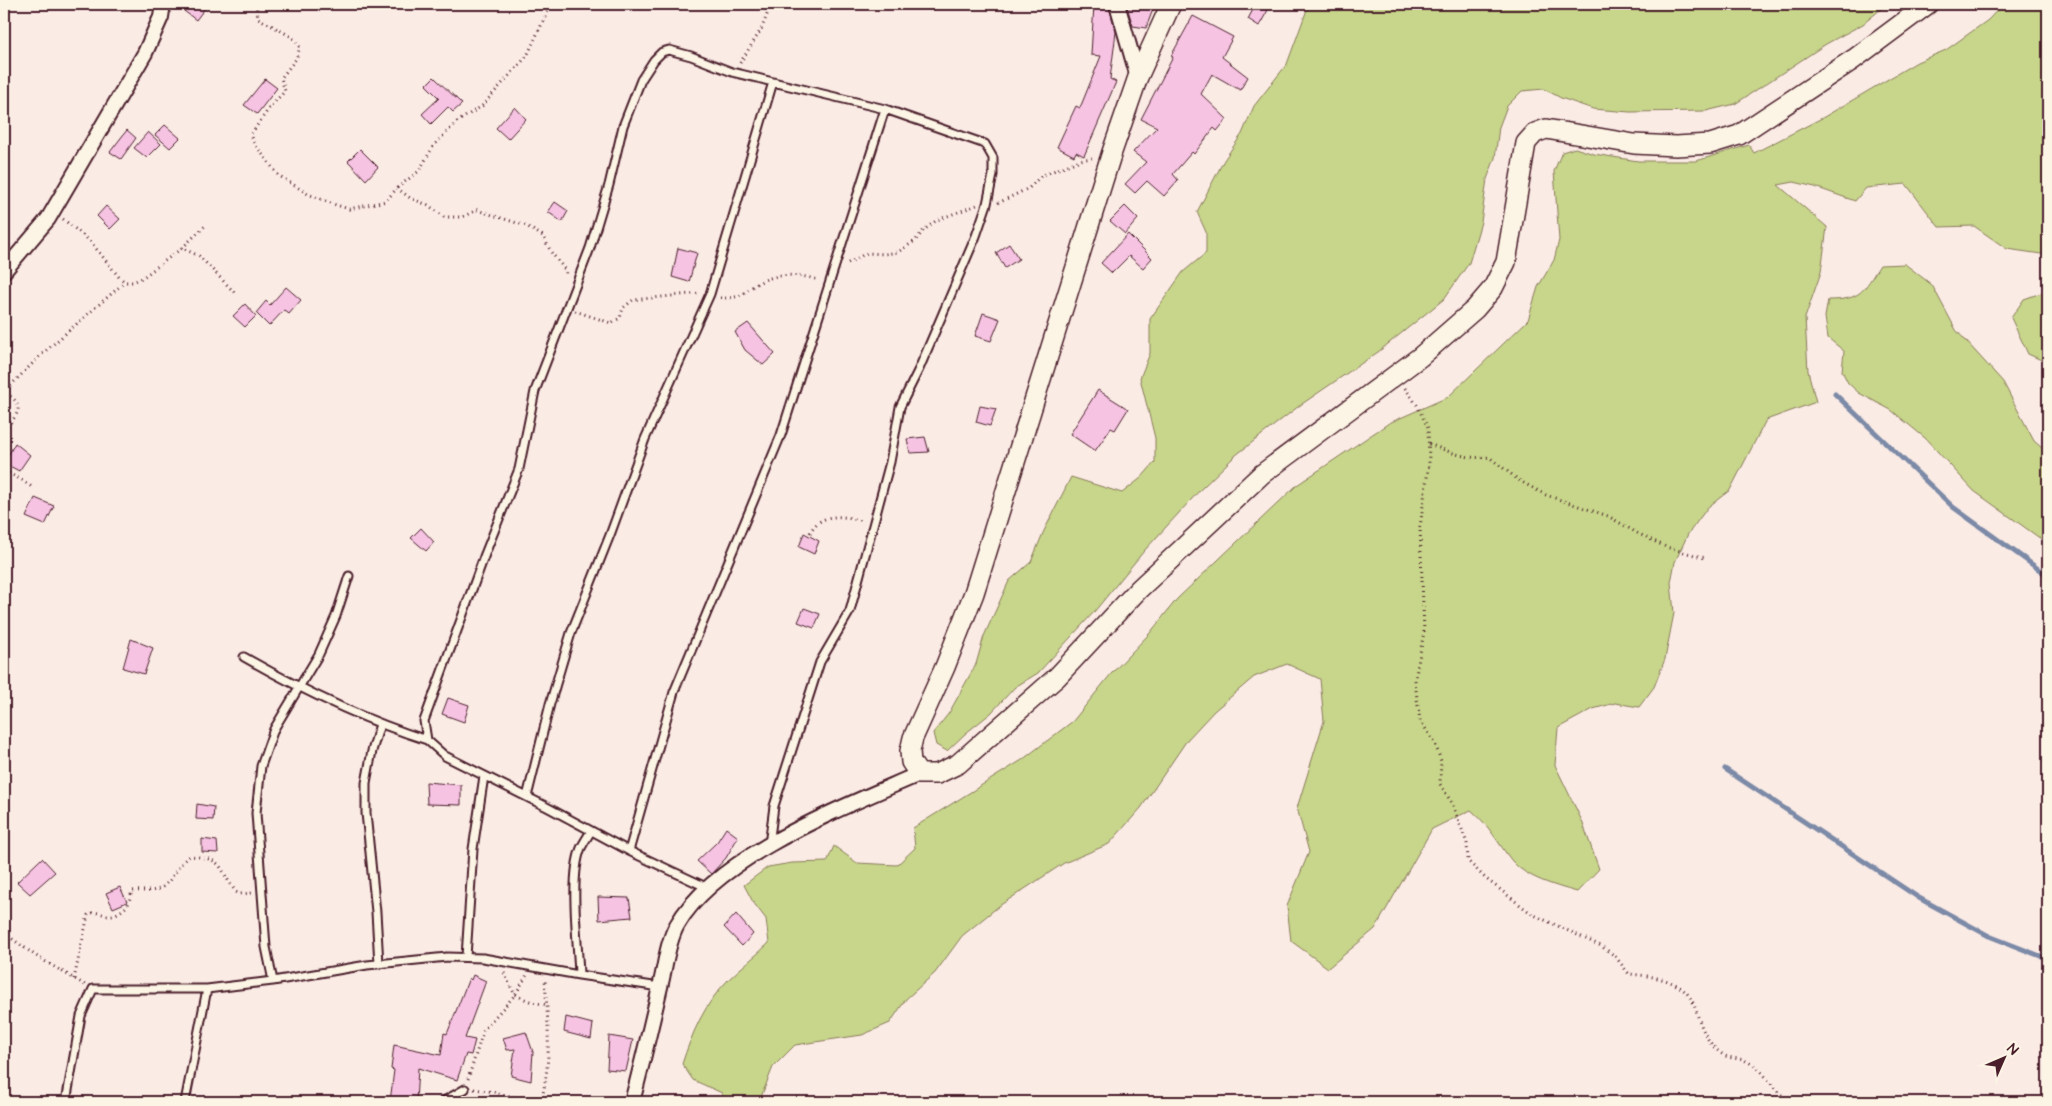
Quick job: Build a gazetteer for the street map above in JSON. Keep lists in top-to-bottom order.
{
  "north": "top right"
}
